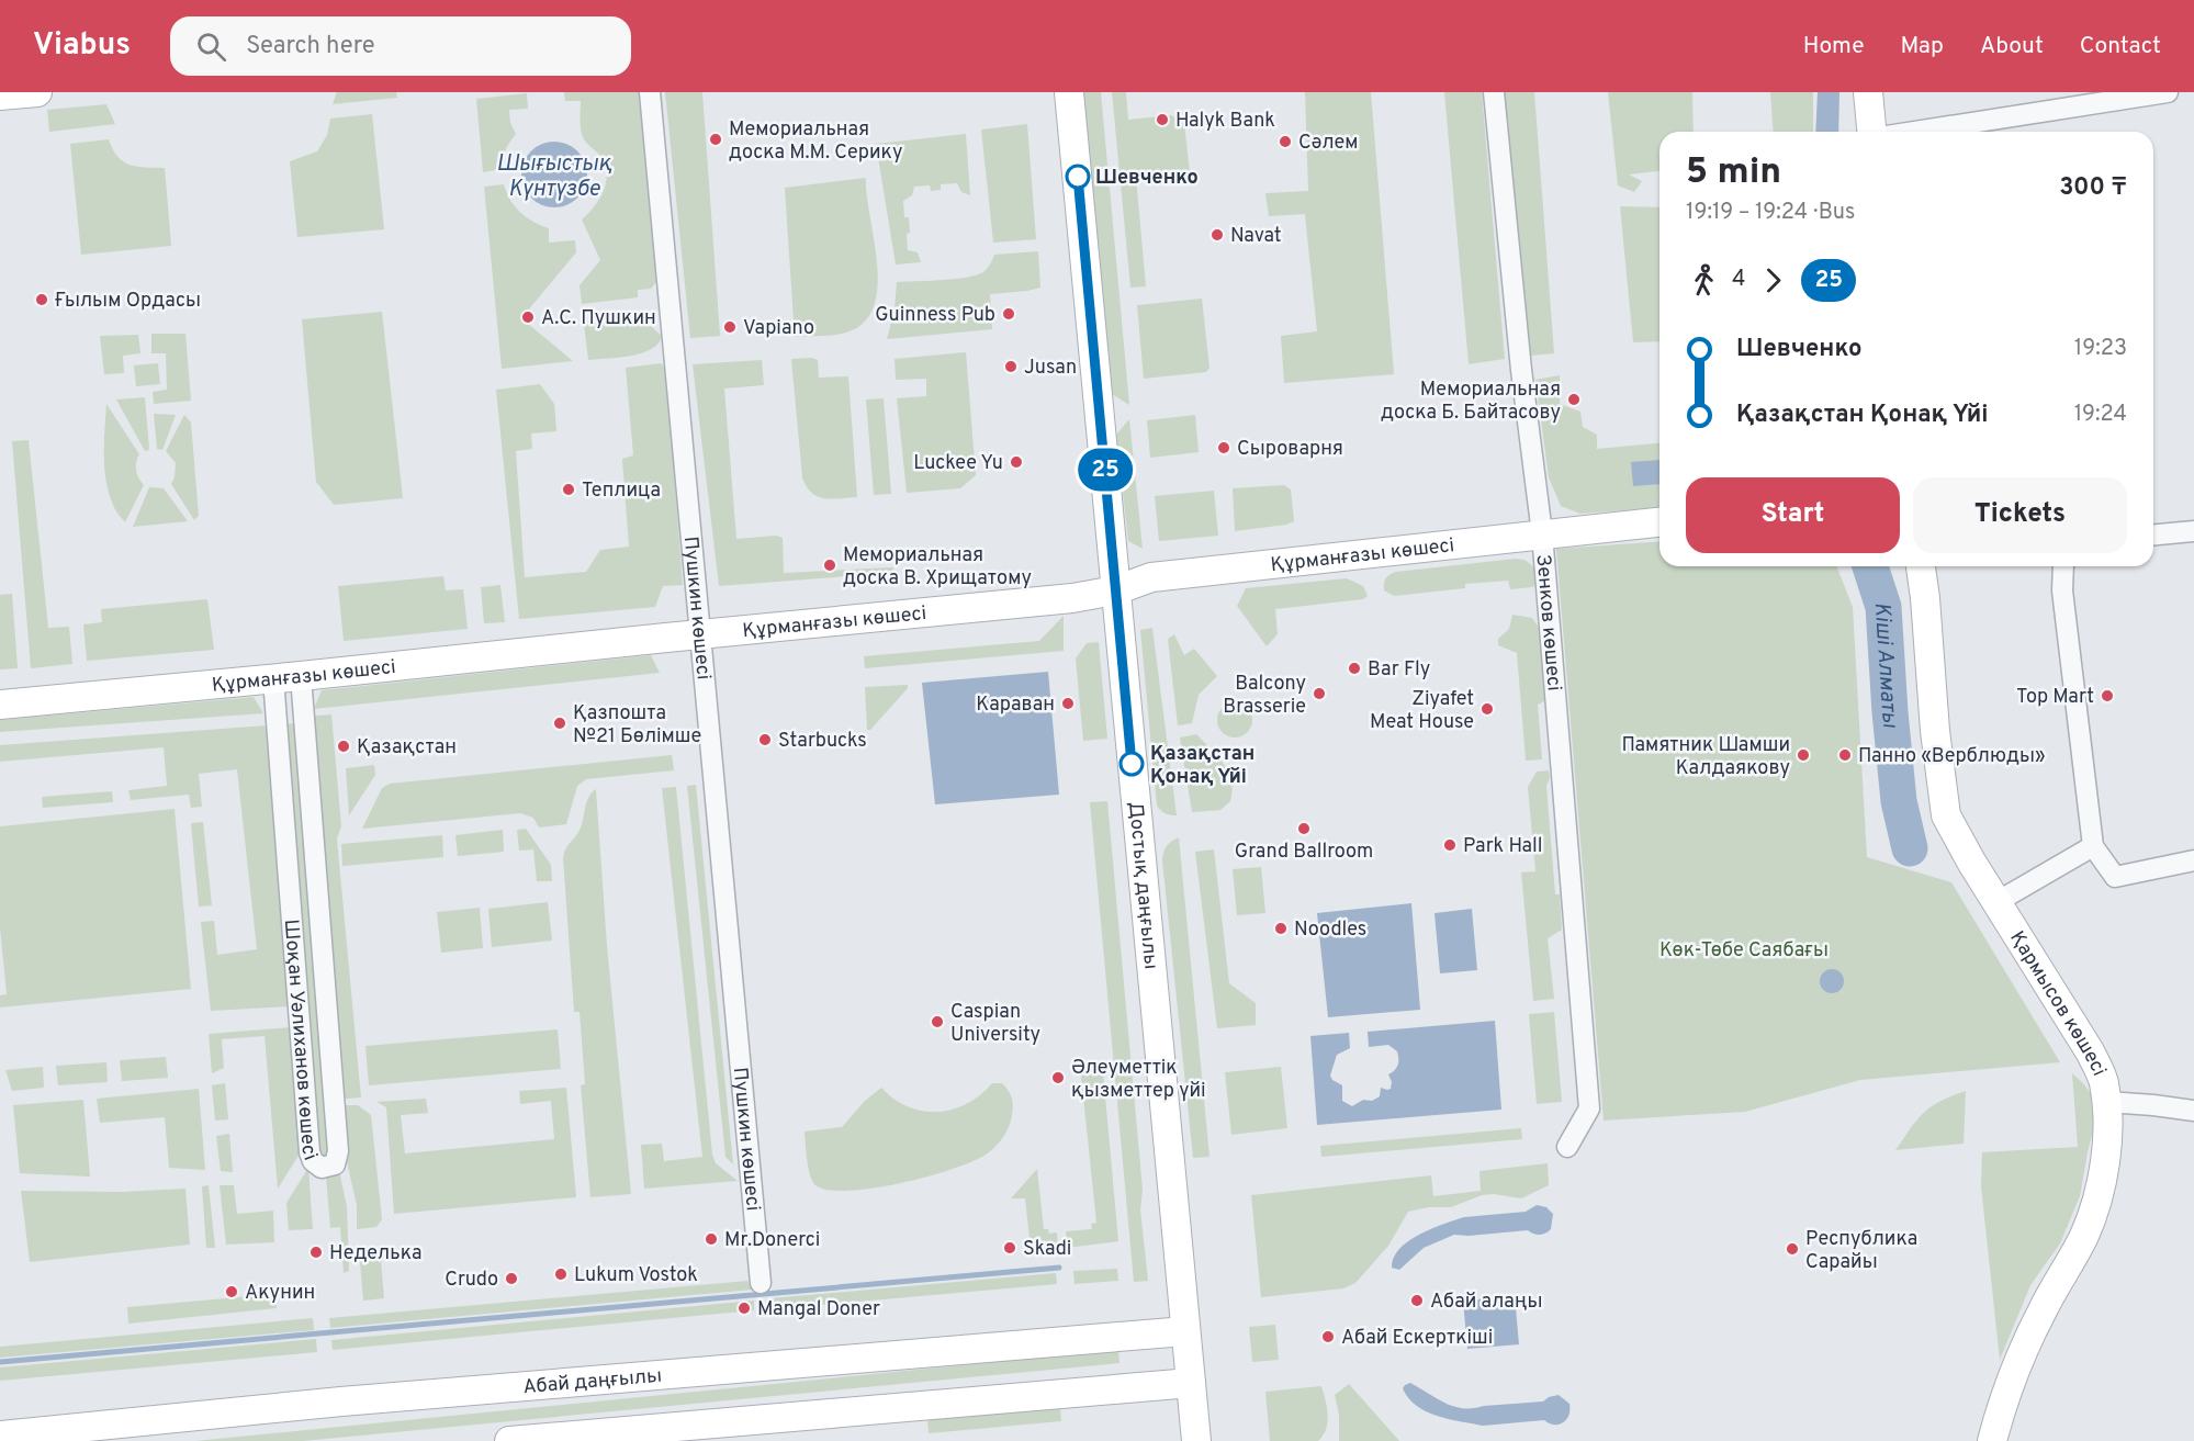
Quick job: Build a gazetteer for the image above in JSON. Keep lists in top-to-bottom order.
{
  "streets": {
    "main road": [
      "Құрманғазы көшесі",
      "Достық даңғылы",
      "Қармысов көшесі",
      "Абай даңғылы"
    ],
    "street": ["Пушкин көшесі", "Зенков көшесі", "Шоқан Уәлиханов көшесі"]
  },
  "crossings": [
    ["Құрманғазы көшесі", "Пушкин көшесі"],
    ["Құрманғазы көшесі", "Зенков көшесі"],
    ["Құрманғазы көшесі", "Достық даңғылы"],
    ["Құрманғазы көшесі", "Шоқан Уәлиханов көшесі"],
    ["Достық даңғылы", "Абай даңғылы"]
  ],
  "water": ["Шығыстық Күнтүзбе", "Кіші Алматы"],
  "parks": ["Көк-Төбе Саябағы"],
  "places": [
    "Halyk Bank",
    "Мемориальная доска М.М. Серику",
    "Сәлем",
    "Шевченко",
    "Navat",
    "Ғылым Ордасы",
    "Guinness Pub",
    "А.С. Пушкин",
    "Vapiano",
    "Jusan",
    "Мемориальная доска Б. Байтасову",
    "Сыроварня",
    "Luckee Yu",
    "Теплица",
    "Мемориальная доска В. Хрищатому",
    "Bar Fly",
    "Balcony Brasserie",
    "Top Mart",
    "Караван",
    "Ziyafet Meat House",
    "Қазпошта №21 Бөлімше",
    "Starbucks",
    "Қазақстан",
    "Памятник Шамши Калдаякову",
    "Панно «Верблюды»",
    "Қазақстан Қонақ Үйі",
    "Grand Ballroom",
    "Park Hall",
    "Noodles",
    "Caspian University",
    "Әлеуметтік қызметтер үйі",
    "Mr.Donerci",
    "Skadi",
    "Республика Сарайы",
    "Неделька",
    "Lukum Vostok",
    "Crudo",
    "Акунин",
    "Абай алаңы",
    "Mangal Doner",
    "Абай Ескерткіші"
  ],
  "lines": ["bus line 25"],
  "page": {
    "header": "Viabus",
    "search": "Search here",
    "nav": [
      "Home",
      "Map",
      "About",
      "Contact"
    ],
    "on_map": "25",
    "heading": ["5 min", "19:19 – 19:24 · Bus", "300 ₸"],
    "legs": ["4", "25"],
    "list": [
      {
        "name": "Шевченко",
        "value": "19:23"
      },
      {
        "name": "Қазақстан Қонақ Үйі",
        "value": "19:24"
      }
    ],
    "buttons": ["Start", "Tickets"]
  }
}
